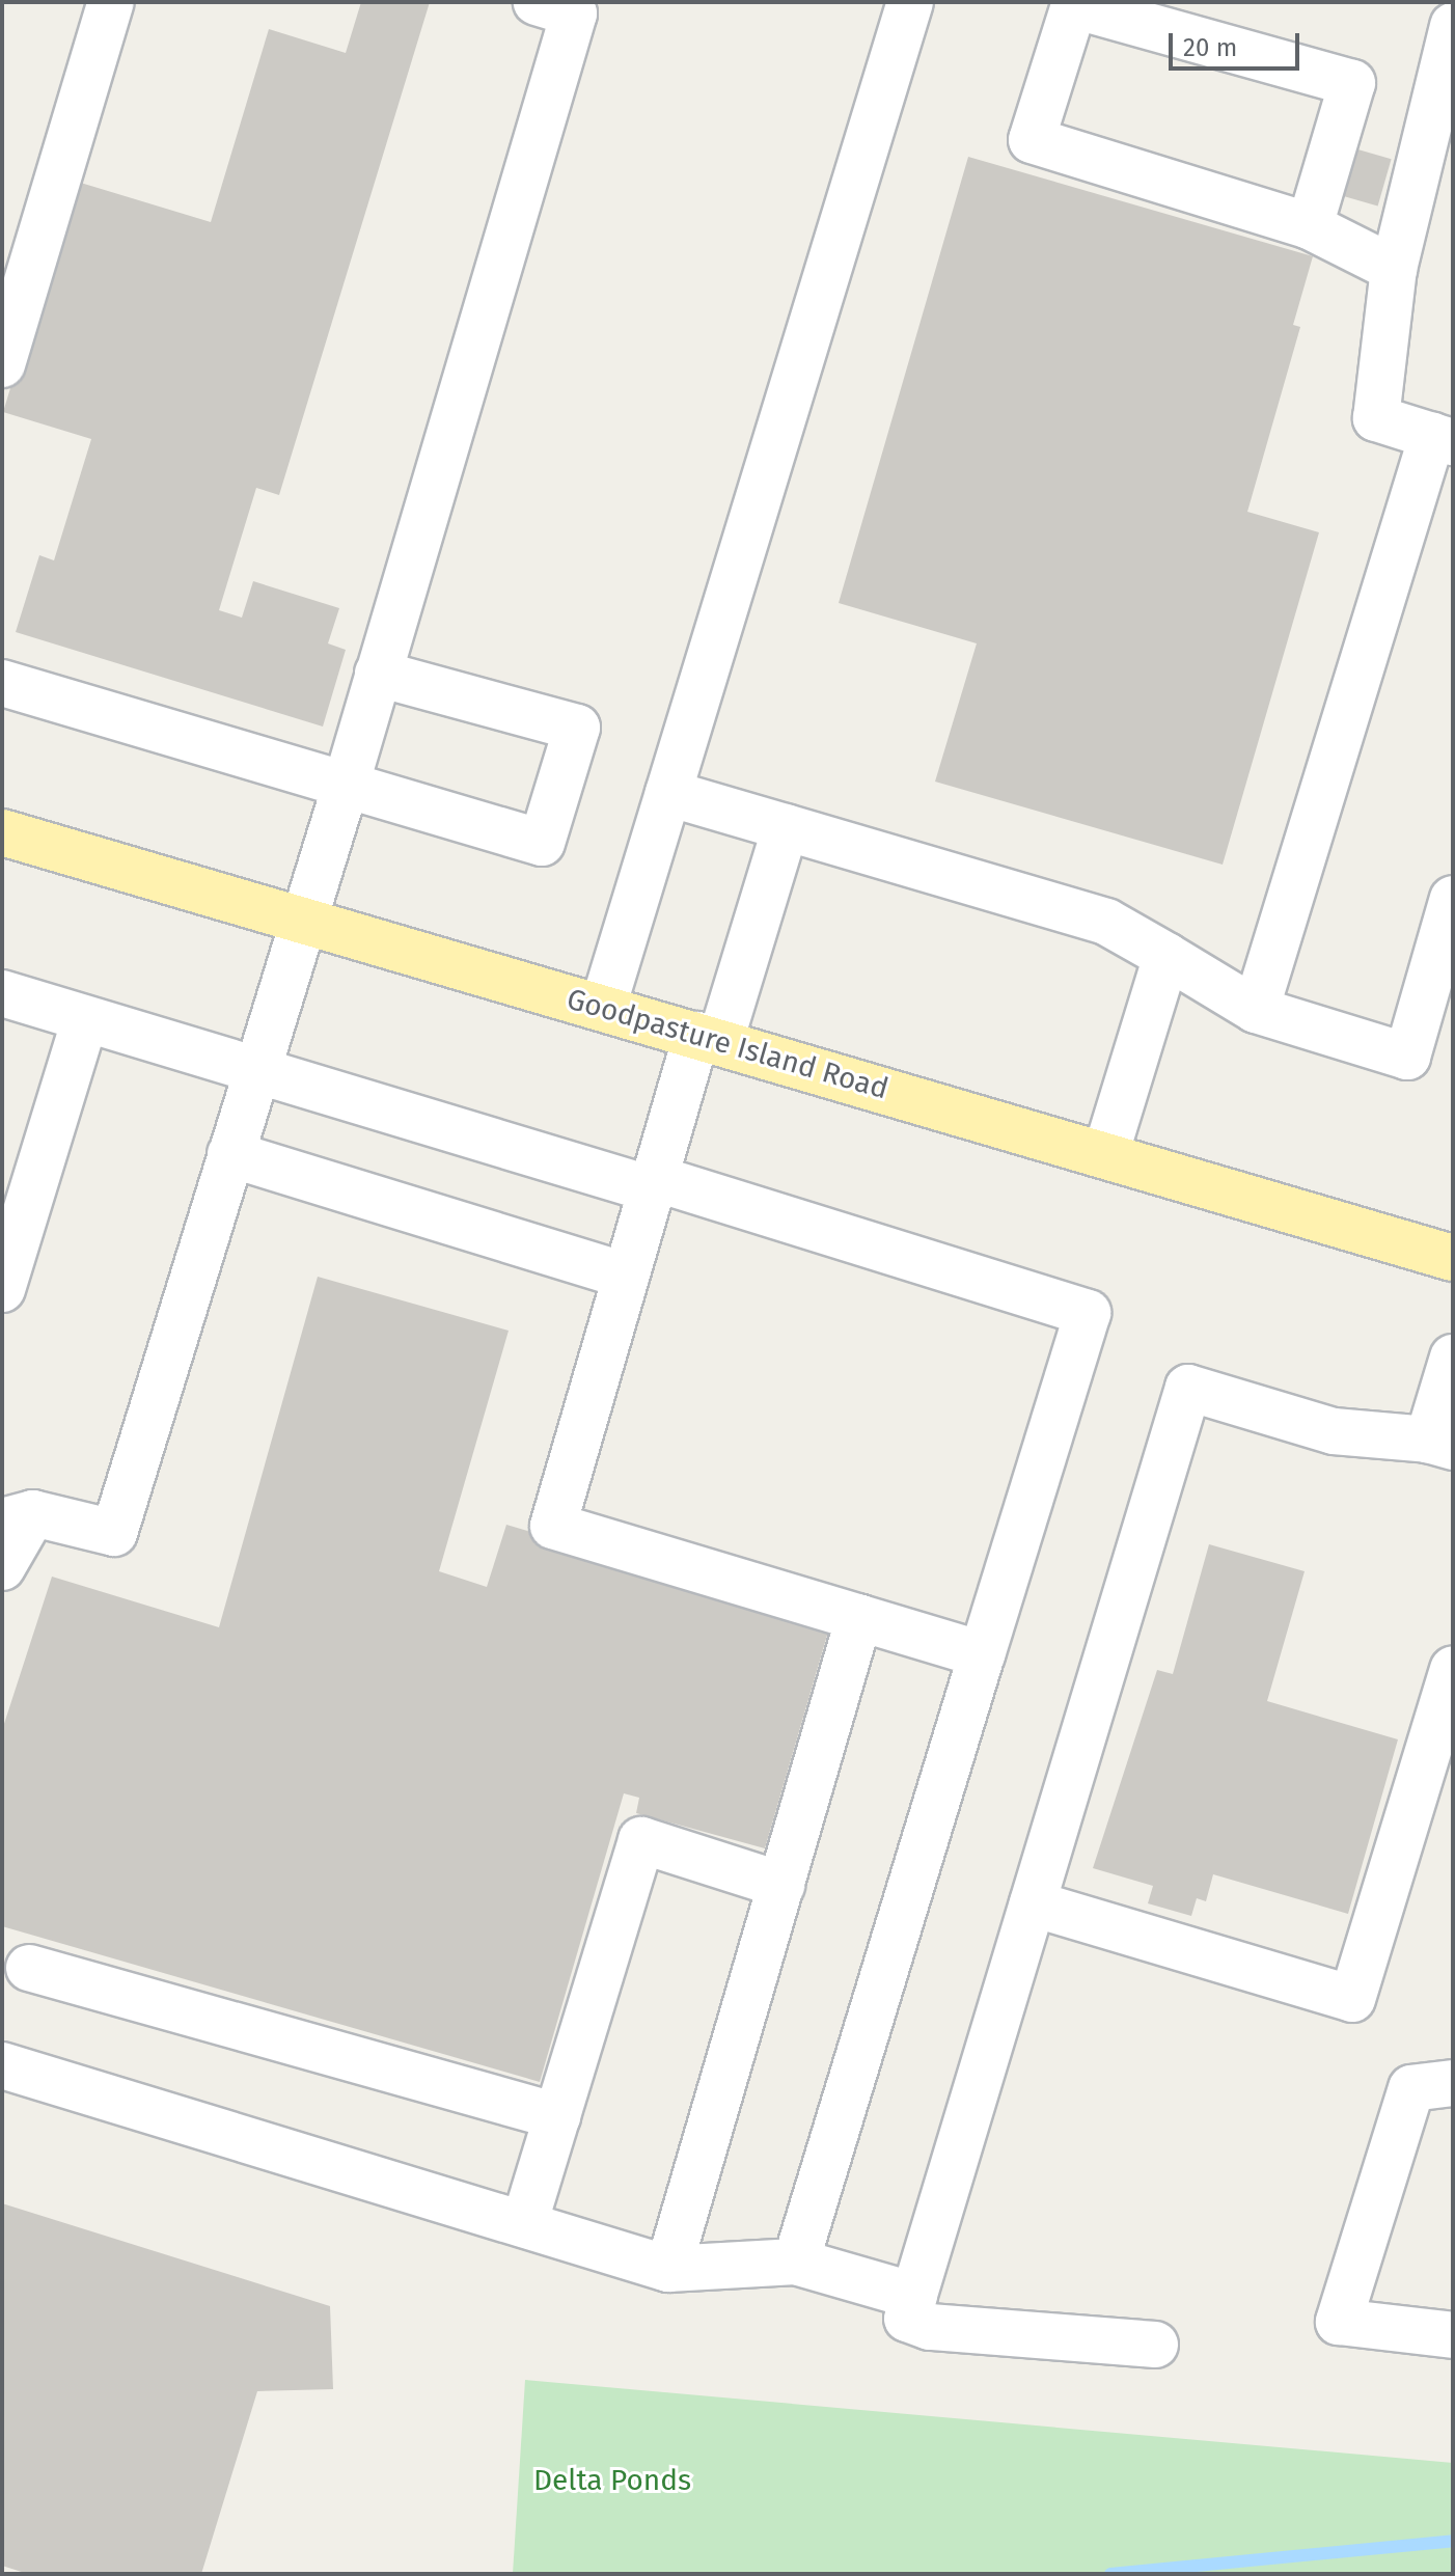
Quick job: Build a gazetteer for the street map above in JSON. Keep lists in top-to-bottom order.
{
  "streets": {
    "main road": ["Goodpasture Island Road"]
  },
  "parks": ["Delta Ponds"],
  "scale_bar": "20 m"
}
